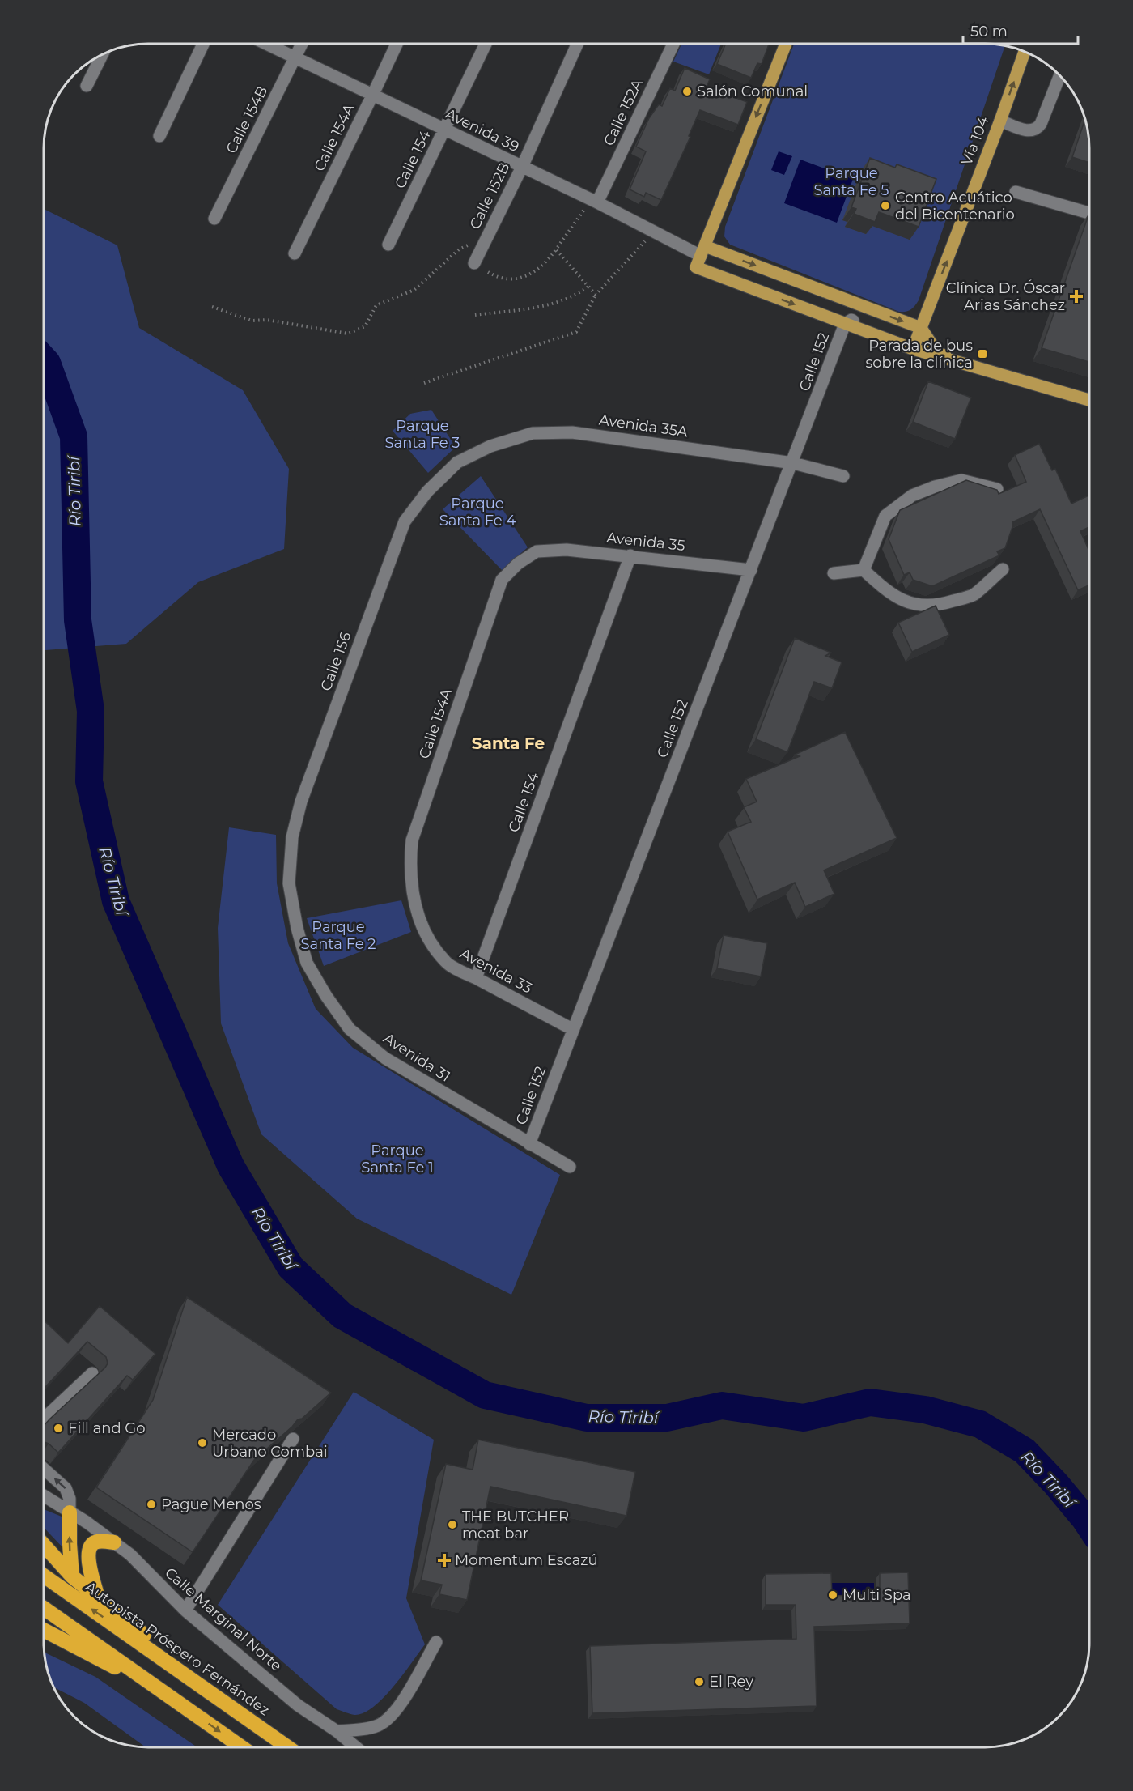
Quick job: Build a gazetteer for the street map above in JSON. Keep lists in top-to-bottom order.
{
  "streets": {
    "highway": ["Autopista Próspero Fernández"],
    "main road": ["Vía 104"],
    "street": [
      "Calle 152A",
      "Calle 154B",
      "Avenida 39",
      "Calle 154A",
      "Calle 154",
      "Calle 152B",
      "Calle 152",
      "Avenida 35A",
      "Avenida 35",
      "Calle 156",
      "Avenida 33",
      "Avenida 31",
      "Calle Marginal Norte"
    ]
  },
  "crossings": [
    ["Calle 152A", "Avenida 39"],
    ["Calle 154B", "Avenida 39"],
    ["Avenida 39", "Calle 154A"],
    ["Avenida 39", "Calle 154"],
    ["Avenida 39", "Calle 152B"],
    ["Calle 154A", "Avenida 35"],
    ["Calle 154A", "Avenida 33"],
    ["Calle 154", "Avenida 35"],
    ["Calle 154", "Avenida 33"],
    ["Calle 152", "Avenida 35A"],
    ["Calle 152", "Avenida 35"],
    ["Calle 152", "Avenida 33"],
    ["Calle 152", "Avenida 31"],
    ["Avenida 35A", "Calle 156"],
    ["Calle 156", "Avenida 31"]
  ],
  "one_way": ["Vía 104"],
  "districts": ["Santa Fe"],
  "water": ["Río Tiribí"],
  "parks": [
    "Parque Santa Fe 5",
    "Parque Santa Fe 3",
    "Parque Santa Fe 4",
    "Parque Santa Fe 2",
    "Parque Santa Fe 1"
  ],
  "places": {
    "other": [
      "Salón Comunal",
      "Centro Acuático del Bicentenario",
      "Fill and Go",
      "Mercado Urbano Combai",
      "Pague Menos",
      "THE BUTCHER meat bar",
      "Multi Spa",
      "El Rey"
    ],
    "health": ["Clínica Dr. Óscar Arias Sánchez", "Momentum Escazú"],
    "transit": ["Parada de bus sobre la clínica"]
  },
  "scale_bar": "50 m"
}
